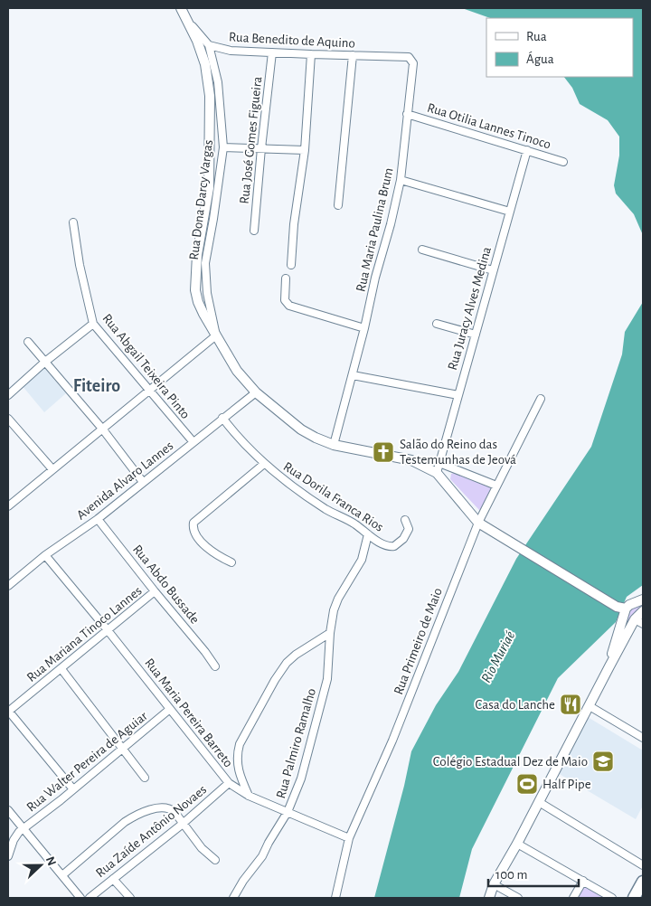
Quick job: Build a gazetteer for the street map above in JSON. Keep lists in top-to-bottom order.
{
  "streets": {
    "street": [
      "Rua Benedito de Aquino",
      "Rua Otilia Lannes Tinoco",
      "Rua José Gomes Figueira",
      "Rua Dona Darcy Vargas",
      "Rua Maria Paulina Brum",
      "Rua Juracy Alves Medina",
      "Rua Abgail Teixeira Pinto",
      "Avenida Alvaro Lannes",
      "Rua Dorila Franca Rios",
      "Rua Abdo Bussade",
      "Rua Mariana Tinoco Lannes",
      "Rua Primeiro de Maio",
      "Rua Maria Pereira Barreto",
      "Rua Palmiro Ramalho",
      "Rua Walter Pereira de Aguiar",
      "Rua Zaíde Antônio Novaes"
    ]
  },
  "crossings": [
    ["Rua Benedito de Aquino", "Rua José Gomes Figueira"],
    ["Rua Benedito de Aquino", "Rua Dona Darcy Vargas"],
    ["Rua Benedito de Aquino", "Rua Maria Paulina Brum"],
    ["Rua Otilia Lannes Tinoco", "Rua Maria Paulina Brum"],
    ["Rua Otilia Lannes Tinoco", "Rua Juracy Alves Medina"],
    ["Rua Dona Darcy Vargas", "Rua Maria Paulina Brum"],
    ["Rua Dona Darcy Vargas", "Rua Juracy Alves Medina"],
    ["Rua Dona Darcy Vargas", "Avenida Alvaro Lannes"],
    ["Rua Dona Darcy Vargas", "Rua Primeiro de Maio"],
    ["Rua Abgail Teixeira Pinto", "Avenida Alvaro Lannes"],
    ["Avenida Alvaro Lannes", "Rua Dorila Franca Rios"],
    ["Avenida Alvaro Lannes", "Rua Abdo Bussade"],
    ["Avenida Alvaro Lannes", "Rua Maria Pereira Barreto"],
    ["Rua Dorila Franca Rios", "Rua Palmiro Ramalho"],
    ["Rua Abdo Bussade", "Rua Mariana Tinoco Lannes"],
    ["Rua Mariana Tinoco Lannes", "Rua Maria Pereira Barreto"],
    ["Rua Primeiro de Maio", "Rua Maria Pereira Barreto"],
    ["Rua Maria Pereira Barreto", "Rua Palmiro Ramalho"],
    ["Rua Maria Pereira Barreto", "Rua Walter Pereira de Aguiar"],
    ["Rua Maria Pereira Barreto", "Rua Zaíde Antônio Novaes"]
  ],
  "districts": ["Fiteiro"],
  "water": ["Rio Muriaé"],
  "places": {
    "church": ["Salão do Reino das Testemunhas de Jeová"],
    "restaurant": ["Casa do Lanche"],
    "school or university": ["Colégio Estadual Dez de Maio"],
    "sports": ["Half Pipe"]
  },
  "legend": ["Rua", "Água"],
  "scale_bar": "100 m",
  "north": "right"
}
